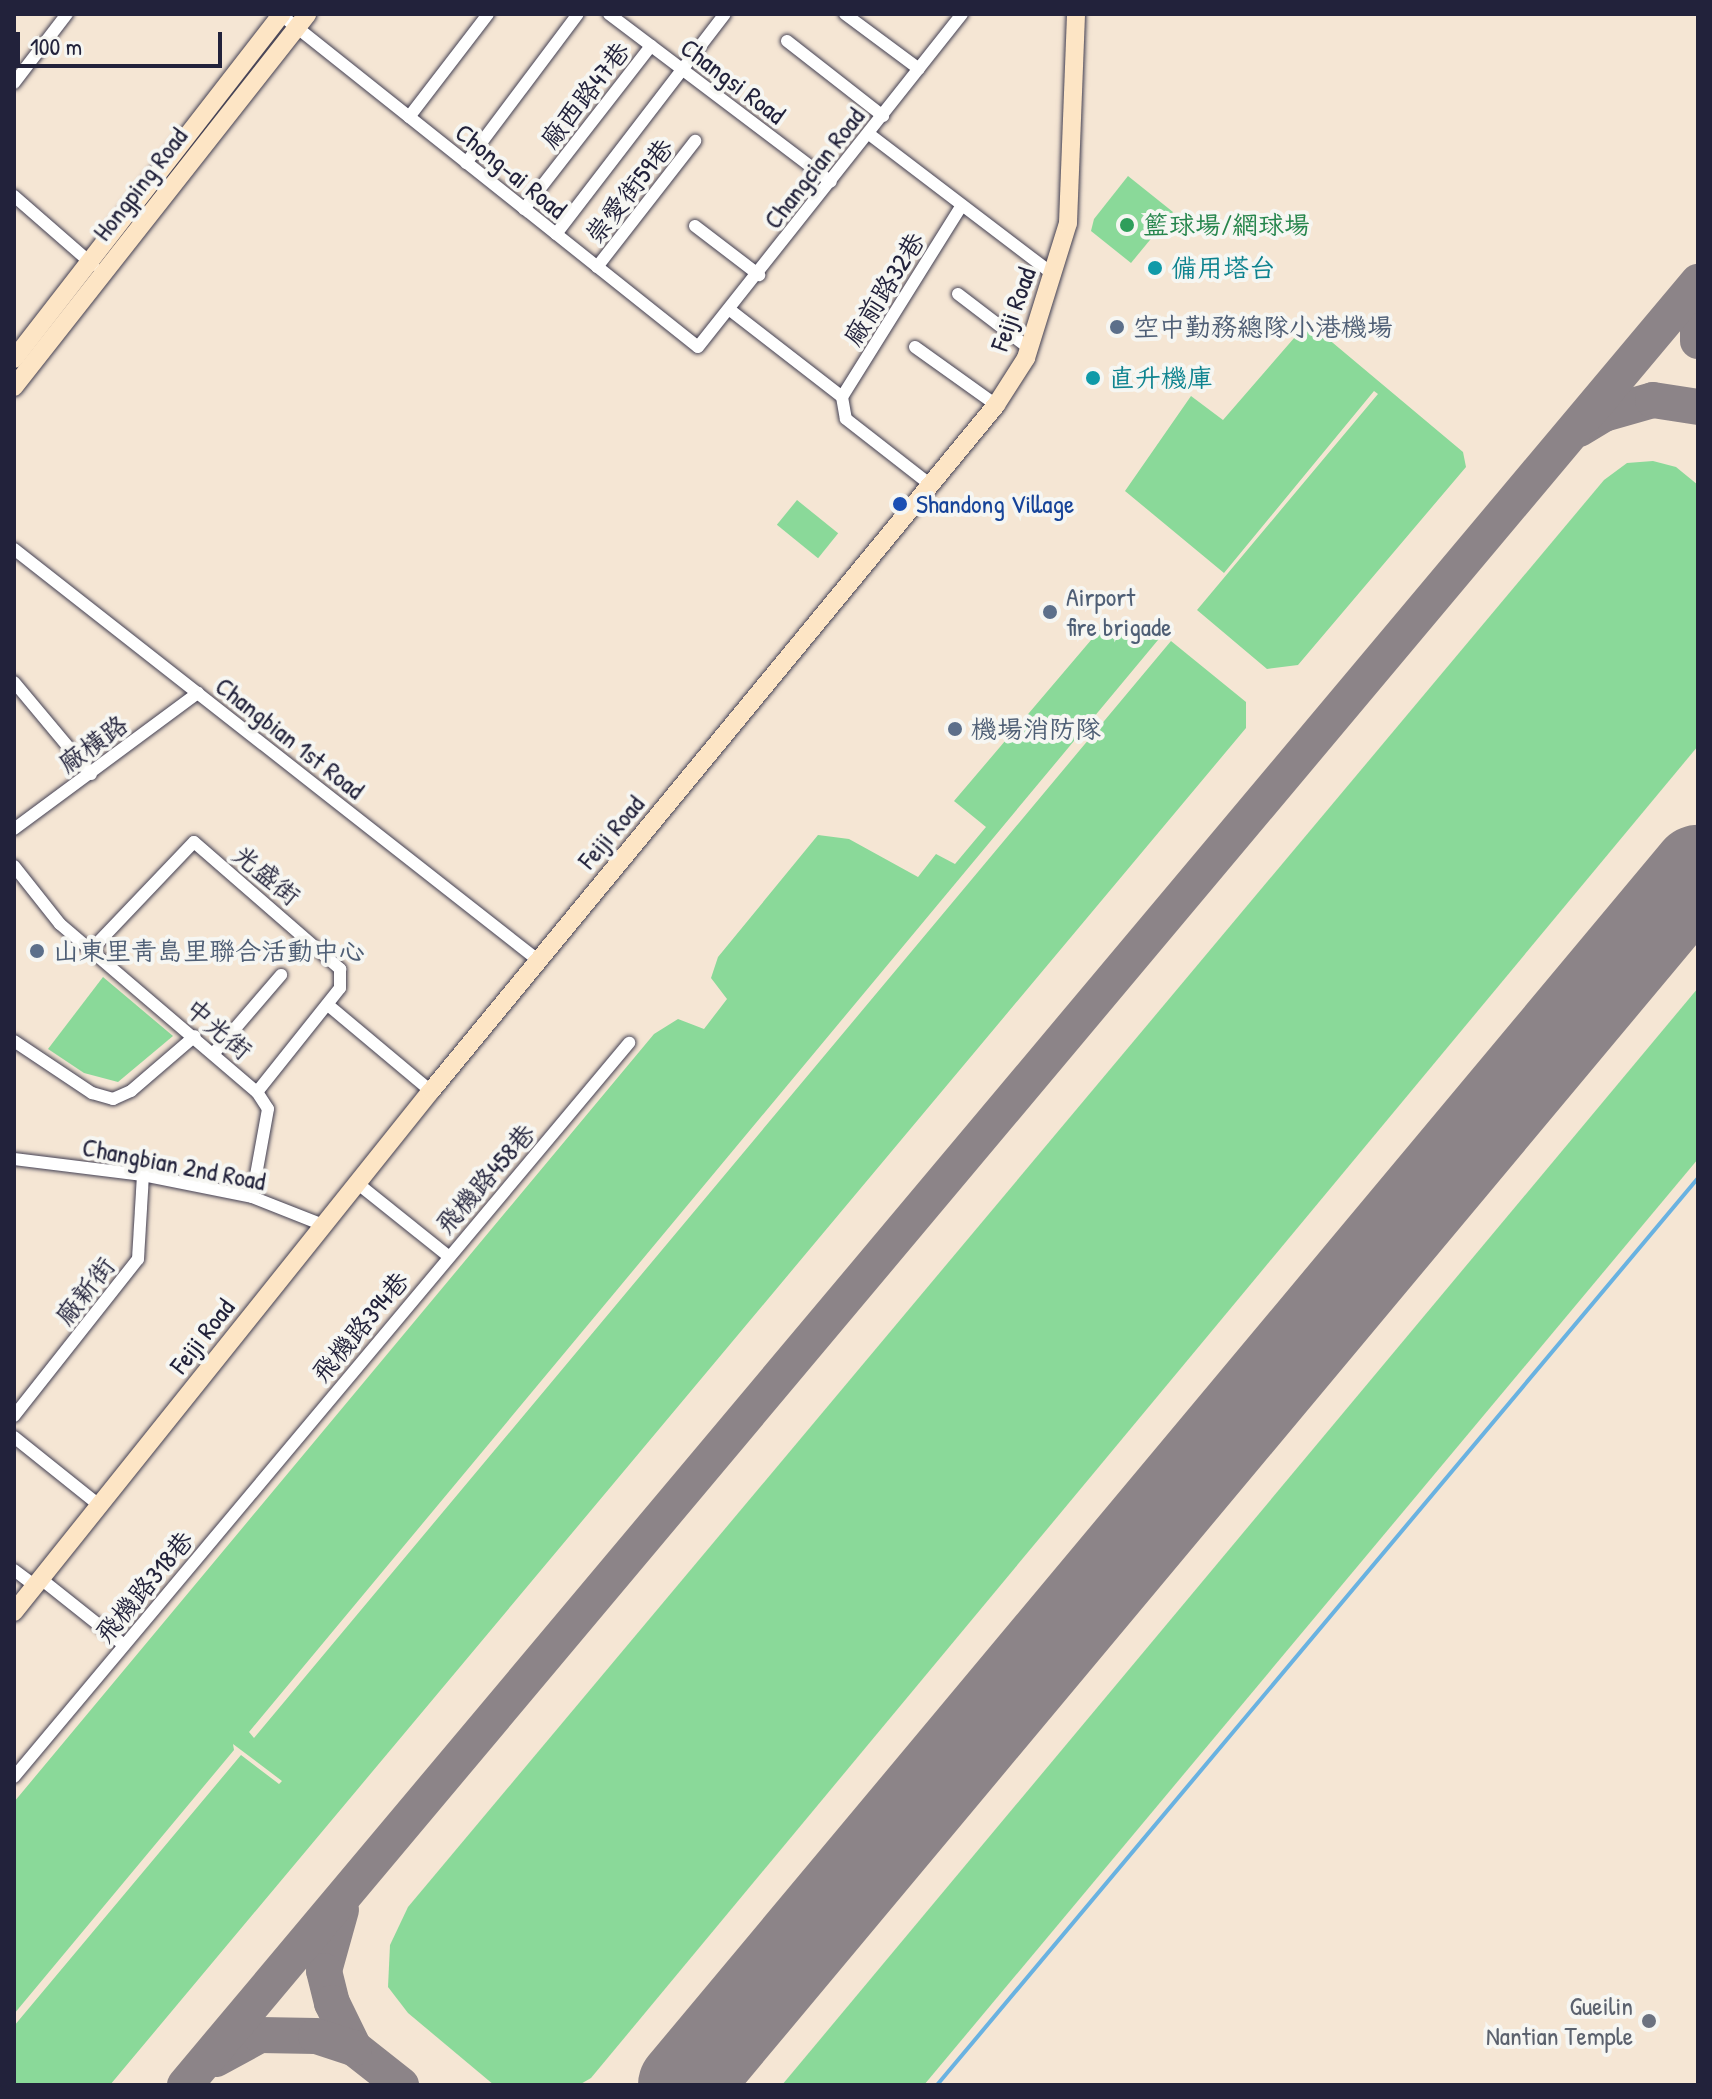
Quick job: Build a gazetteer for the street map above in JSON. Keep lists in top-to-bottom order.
{
  "streets": {
    "street": [
      "Changsi Road",
      "廠西路47巷",
      "Changcian Road",
      "Chong-ai Road",
      "Hongping Road",
      "崇愛街59巷",
      "廠前路32巷",
      "Feiji Road",
      "Changbian 1st Road",
      "廠橫路",
      "光盛街",
      "中光街",
      "Changbian 2nd Road",
      "飛機路458巷",
      "廠新街",
      "飛機路394巷",
      "飛機路318巷"
    ]
  },
  "crossings": [
    ["Changsi Road", "廠西路47巷"],
    ["Changsi Road", "Changcian Road"],
    ["廠西路47巷", "Chong-ai Road"],
    ["Changcian Road", "Chong-ai Road"],
    ["Chong-ai Road", "Hongping Road"],
    ["Chong-ai Road", "崇愛街59巷"],
    ["Feiji Road", "Changbian 1st Road"],
    ["Feiji Road", "Changbian 2nd Road"],
    ["Changbian 1st Road", "廠橫路"],
    ["光盛街", "中光街"],
    ["Changbian 2nd Road", "廠新街"],
    ["飛機路458巷", "飛機路394巷"],
    ["飛機路394巷", "飛機路318巷"]
  ],
  "places": [
    "籃球場/網球場",
    "備用塔台",
    "空中勤務總隊小港機場",
    "直升機庫",
    "Shandong Village",
    "Airport fire brigade",
    "機場消防隊",
    "山東里青島里聯合活動中心",
    "Gueilin Nantian Temple"
  ],
  "scale_bar": "100 m"
}
